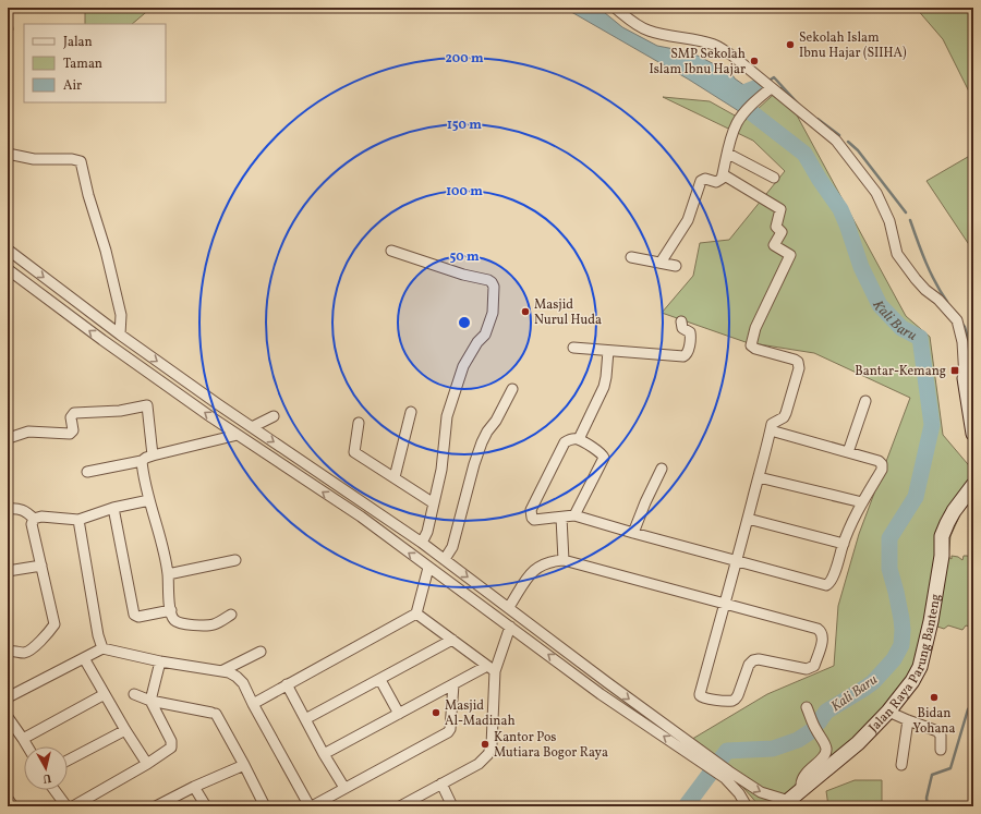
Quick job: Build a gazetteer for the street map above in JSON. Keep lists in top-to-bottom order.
{
  "streets": {
    "street": ["Jalan Raya Parung Banteng"]
  },
  "water": ["Kali Baru"],
  "places": {
    "other": [
      "Sekolah Islam Ibnu Hajar (SIIHA)",
      "SMP Sekolah Islam Ibnu Hajar",
      "Masjid Nurul Huda",
      "Bidan Yohana",
      "Masjid Al-Madinah",
      "Kantor Pos Mutiara Bogor Raya"
    ],
    "transit": ["Bantar-Kemang"]
  },
  "legend": ["Jalan", "Taman", "Air"],
  "north": "bottom",
  "rings": [
    "200 m",
    "150 m",
    "100 m",
    "50 m"
  ]
}
